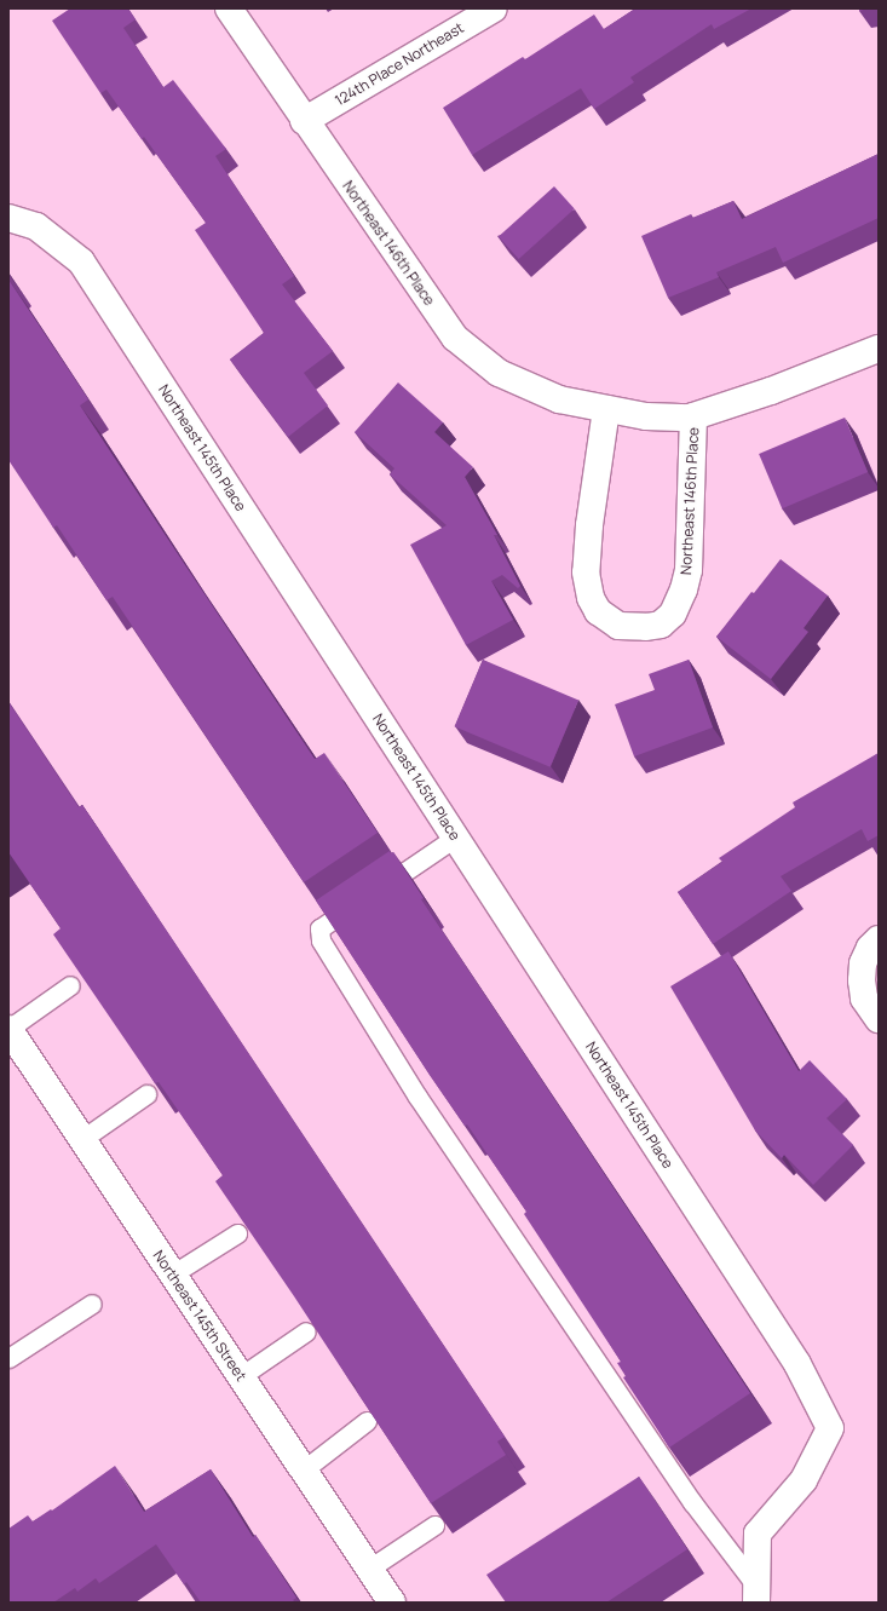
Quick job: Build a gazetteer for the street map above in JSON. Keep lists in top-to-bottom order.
{
  "streets": {
    "street": [
      "124th Place Northeast",
      "Northeast 146th Place",
      "Northeast 145th Place",
      "Northeast 145th Street"
    ]
  },
  "crossings": [
    ["124th Place Northeast", "Northeast 146th Place"]
  ]
}
